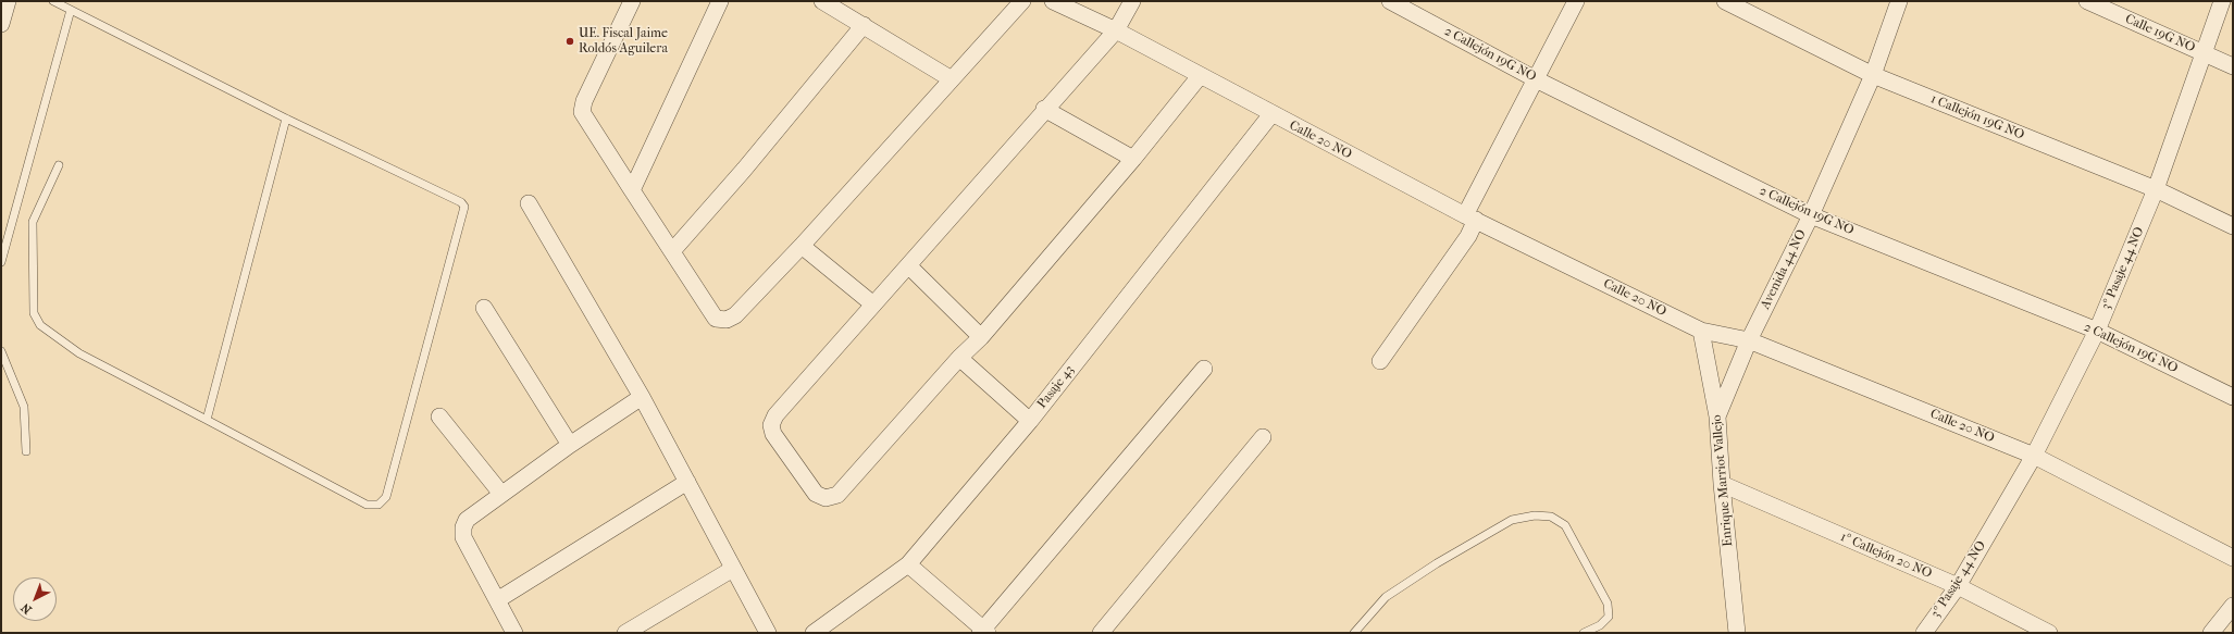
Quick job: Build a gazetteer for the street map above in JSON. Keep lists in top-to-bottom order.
{
  "streets": {
    "street": [
      "Calle 19G NO",
      "2 Callejón 19G NO",
      "1 Callejón 19G NO",
      "Calle 20 NO",
      "3º Pasaje 44 NO",
      "Avenida 44 NO",
      "Pasaje 43",
      "Enrique Marriot Vallejo",
      "1º Callejón 20 NO"
    ]
  },
  "crossings": [
    ["Calle 19G NO", "3º Pasaje 44 NO"],
    ["2 Callejón 19G NO", "3º Pasaje 44 NO"],
    ["2 Callejón 19G NO", "Avenida 44 NO"],
    ["1 Callejón 19G NO", "3º Pasaje 44 NO"],
    ["1 Callejón 19G NO", "Avenida 44 NO"],
    ["Calle 20 NO", "3º Pasaje 44 NO"],
    ["Calle 20 NO", "Avenida 44 NO"],
    ["Calle 20 NO", "Pasaje 43"],
    ["Calle 20 NO", "Enrique Marriot Vallejo"],
    ["3º Pasaje 44 NO", "1º Callejón 20 NO"],
    ["Avenida 44 NO", "Enrique Marriot Vallejo"],
    ["Enrique Marriot Vallejo", "1º Callejón 20 NO"]
  ],
  "places": ["UE. Fiscal Jaime Roldós Aguilera"],
  "north": "bottom left"
}
